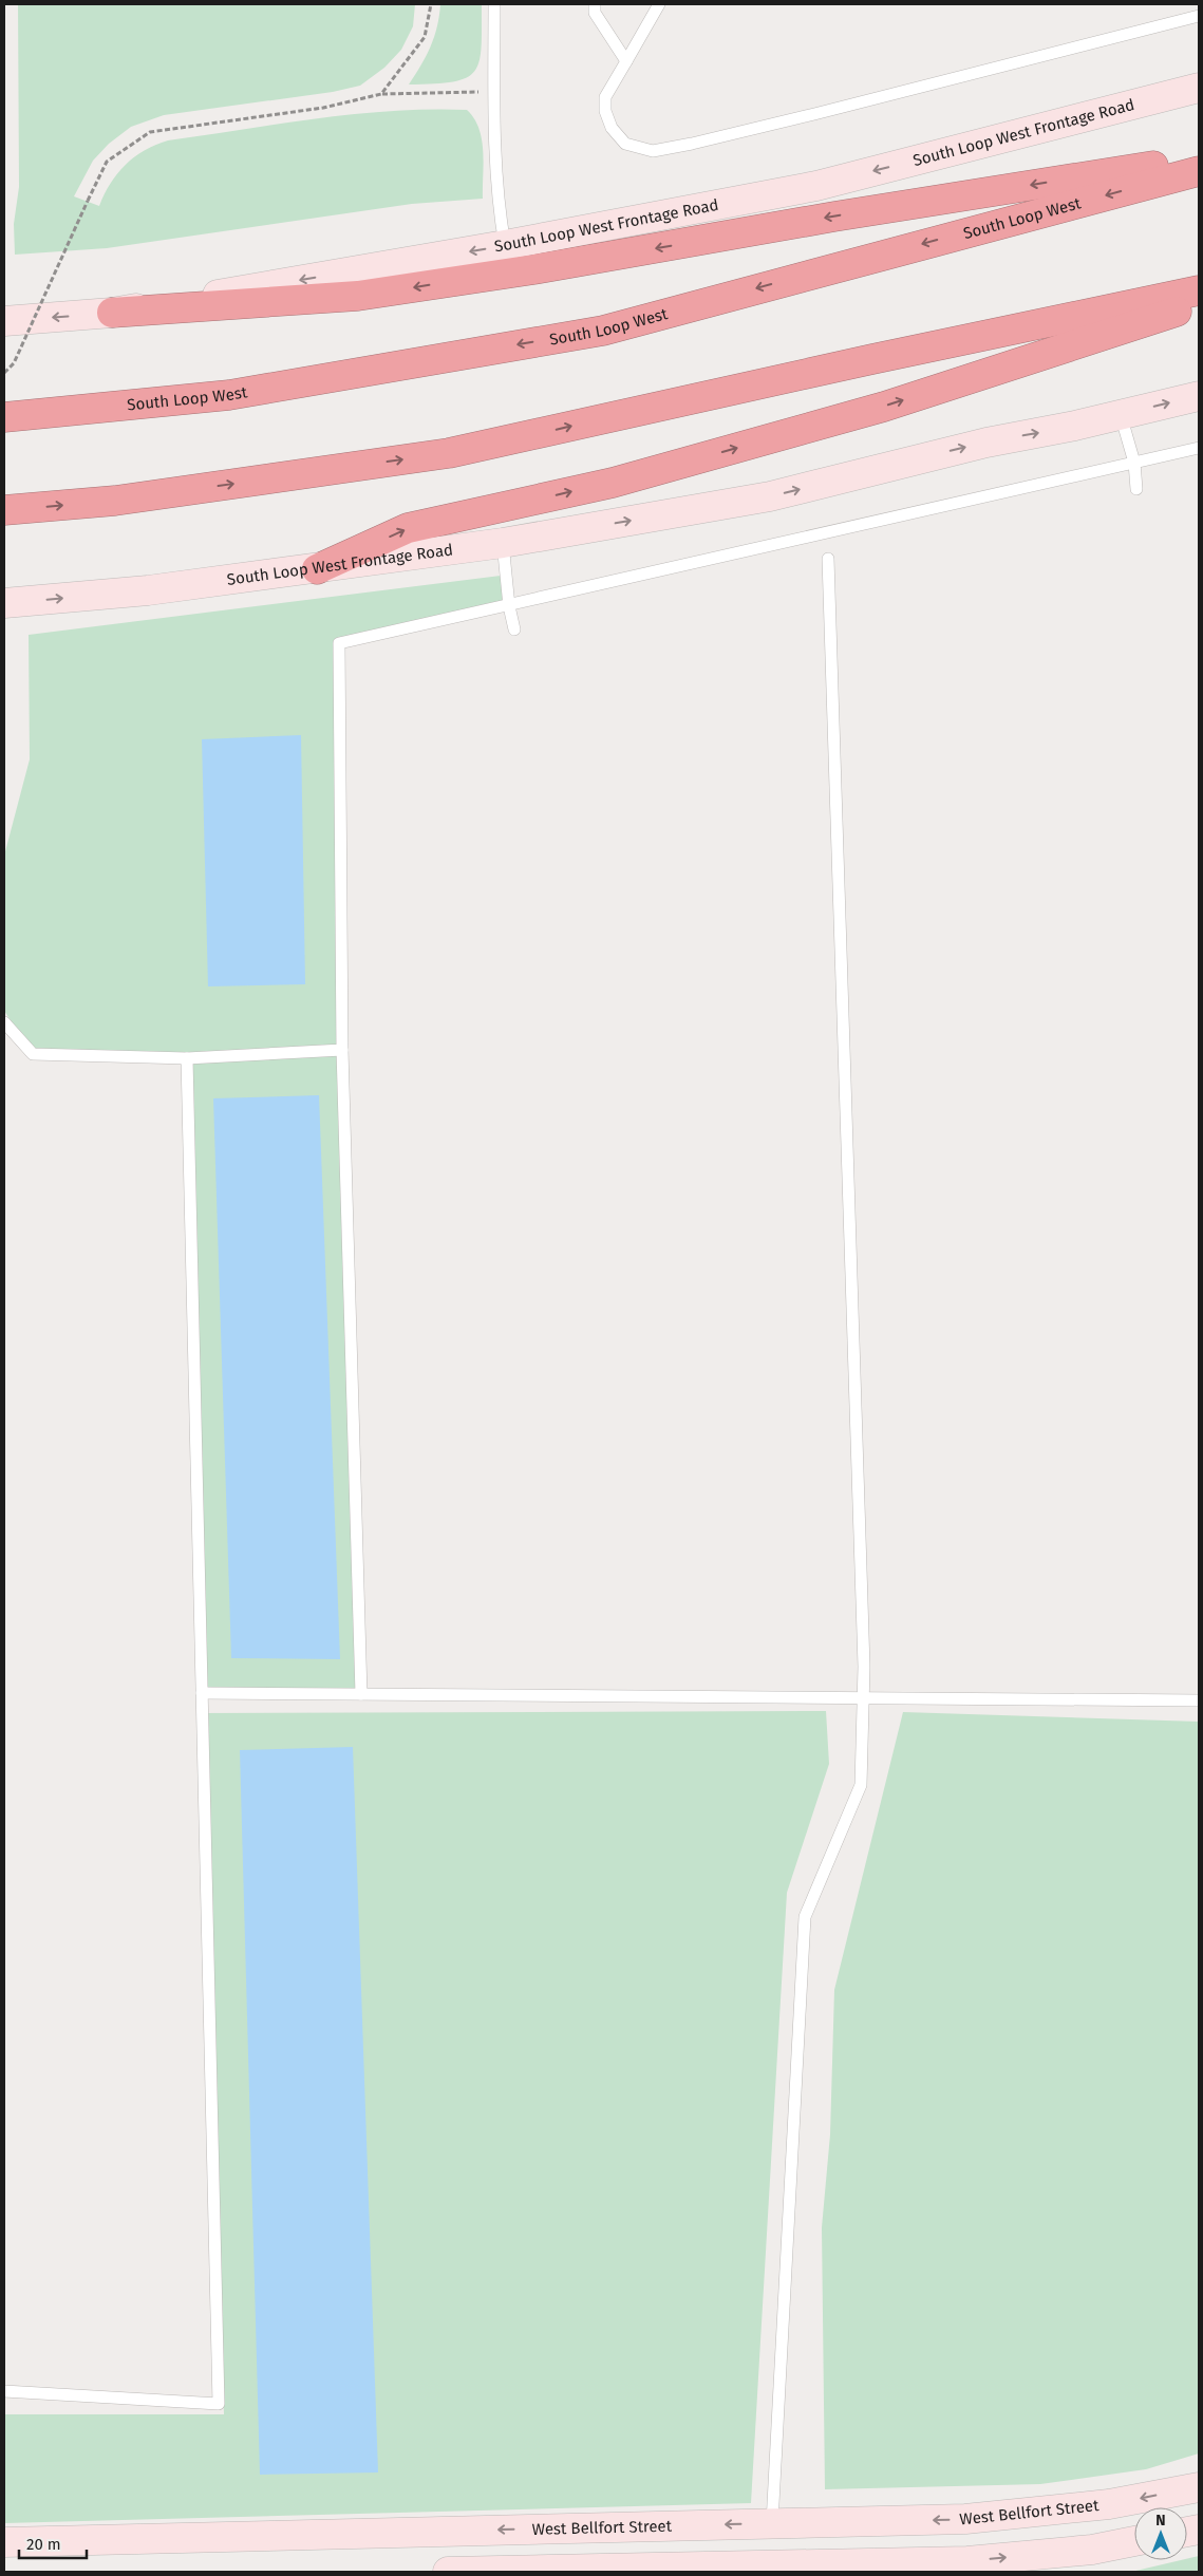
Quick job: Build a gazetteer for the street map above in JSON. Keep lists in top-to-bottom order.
{
  "streets": {
    "highway": ["South Loop West"],
    "main road": ["South Loop West Frontage Road", "West Bellfort Street"]
  },
  "scale_bar": "20 m",
  "north": "top"
}
